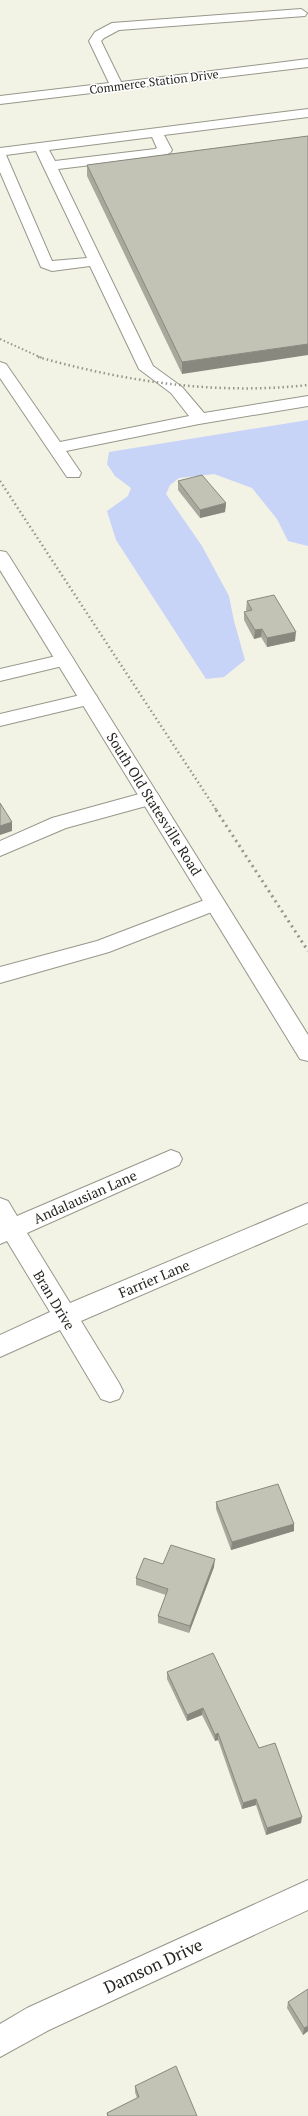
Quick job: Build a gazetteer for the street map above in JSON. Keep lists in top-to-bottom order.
{
  "streets": {
    "street": [
      "Commerce Station Drive",
      "South Old Statesville Road",
      "Andalausian Lane",
      "Farrier Lane",
      "Bran Drive",
      "Damson Drive"
    ]
  },
  "crossings": [
    ["Andalausian Lane", "Bran Drive"],
    ["Farrier Lane", "Bran Drive"]
  ]
}
